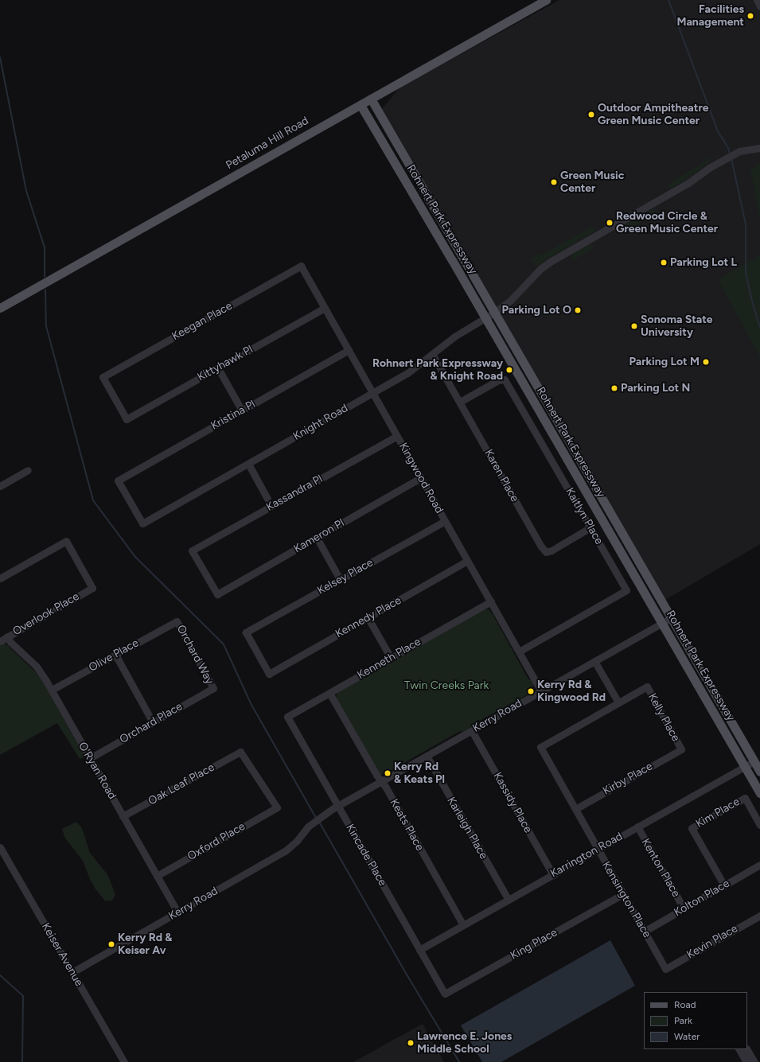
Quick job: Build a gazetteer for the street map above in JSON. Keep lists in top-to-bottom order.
{
  "streets": {
    "main road": ["Petaluma Hill Road", "Rohnert Park Expressway"],
    "street": [
      "Keegan Place",
      "Kittyhawk Pl",
      "Kristina Pl",
      "Knight Road",
      "Karen Place",
      "Kingwood Road",
      "Kassandra Pl",
      "Kaitlyn Place",
      "Kameron Pl",
      "Kelsey Place",
      "Overlook Place",
      "Kennedy Place",
      "Orchard Way",
      "Olive Place",
      "Kenneth Place",
      "Kerry Road",
      "Kelly Place",
      "Orchard Place",
      "O'Ryan Road",
      "Kirby Place",
      "Oak Leaf Place",
      "Kassidy Place",
      "Kim Place",
      "Keats Place",
      "Karleigh Place",
      "Oxford Place",
      "Kincade Place",
      "Karrington Road",
      "Kenton Place",
      "Kolton Place",
      "Kensington Place",
      "Kevin Place",
      "King Place",
      "Keiser Avenue"
    ]
  },
  "crossings": [
    ["Petaluma Hill Road", "Rohnert Park Expressway"],
    ["Rohnert Park Expressway", "Knight Road"],
    ["Rohnert Park Expressway", "Kerry Road"],
    ["Rohnert Park Expressway", "Karrington Road"],
    ["Keegan Place", "Kittyhawk Pl"],
    ["Keegan Place", "Kingwood Road"],
    ["Kittyhawk Pl", "Kingwood Road"],
    ["Kristina Pl", "Knight Road"],
    ["Kristina Pl", "Kingwood Road"],
    ["Knight Road", "Karen Place"],
    ["Knight Road", "Kingwood Road"],
    ["Karen Place", "Kaitlyn Place"],
    ["Kingwood Road", "Kassandra Pl"],
    ["Kingwood Road", "Kaitlyn Place"],
    ["Kingwood Road", "Kameron Pl"],
    ["Kingwood Road", "Kelsey Place"],
    ["Kingwood Road", "Kennedy Place"],
    ["Kingwood Road", "Kenneth Place"],
    ["Kingwood Road", "Kerry Road"],
    ["Kassandra Pl", "Kameron Pl"],
    ["Kelsey Place", "Kennedy Place"],
    ["Overlook Place", "O'Ryan Road"],
    ["Orchard Way", "Olive Place"],
    ["Orchard Way", "Orchard Place"],
    ["Olive Place", "O'Ryan Road"],
    ["Kenneth Place", "Keats Place"],
    ["Kenneth Place", "Kincade Place"],
    ["Kerry Road", "O'Ryan Road"],
    ["Kerry Road", "Kassidy Place"],
    ["Kerry Road", "Keats Place"],
    ["Kerry Road", "Karleigh Place"],
    ["Kerry Road", "Kincade Place"],
    ["Kerry Road", "Keiser Avenue"],
    ["Kelly Place", "Kirby Place"],
    ["Kelly Place", "Kensington Place"],
    ["Orchard Place", "O'Ryan Road"],
    ["O'Ryan Road", "Oak Leaf Place"],
    ["O'Ryan Road", "Oxford Place"],
    ["Kirby Place", "Kensington Place"],
    ["Oak Leaf Place", "Oxford Place"],
    ["Kassidy Place", "Karrington Road"],
    ["Kim Place", "Kolton Place"],
    ["Keats Place", "Karrington Road"],
    ["Karleigh Place", "Karrington Road"],
    ["Kincade Place", "Karrington Road"],
    ["Kincade Place", "King Place"],
    ["Karrington Road", "Kenton Place"],
    ["Karrington Road", "Kensington Place"],
    ["Kenton Place", "Kolton Place"],
    ["Kolton Place", "Kensington Place"],
    ["Kensington Place", "Kevin Place"],
    ["Kensington Place", "King Place"]
  ],
  "parks": ["Twin Creeks Park"],
  "places": [
    "Facilities Management",
    "Outdoor Ampitheatre Green Music Center",
    "Green Music Center",
    "Redwood Circle & Green Music Center",
    "Parking Lot L",
    "Parking Lot O",
    "Sonoma State University",
    "Parking Lot M",
    "Rohnert Park Expressway & Knight Road",
    "Parking Lot N",
    "Kerry Rd & Kingwood Rd",
    "Kerry Rd & Keats Pl",
    "Kerry Rd & Keiser Av",
    "Lawrence E. Jones Middle School"
  ],
  "legend": ["Road", "Park", "Water"]
}
